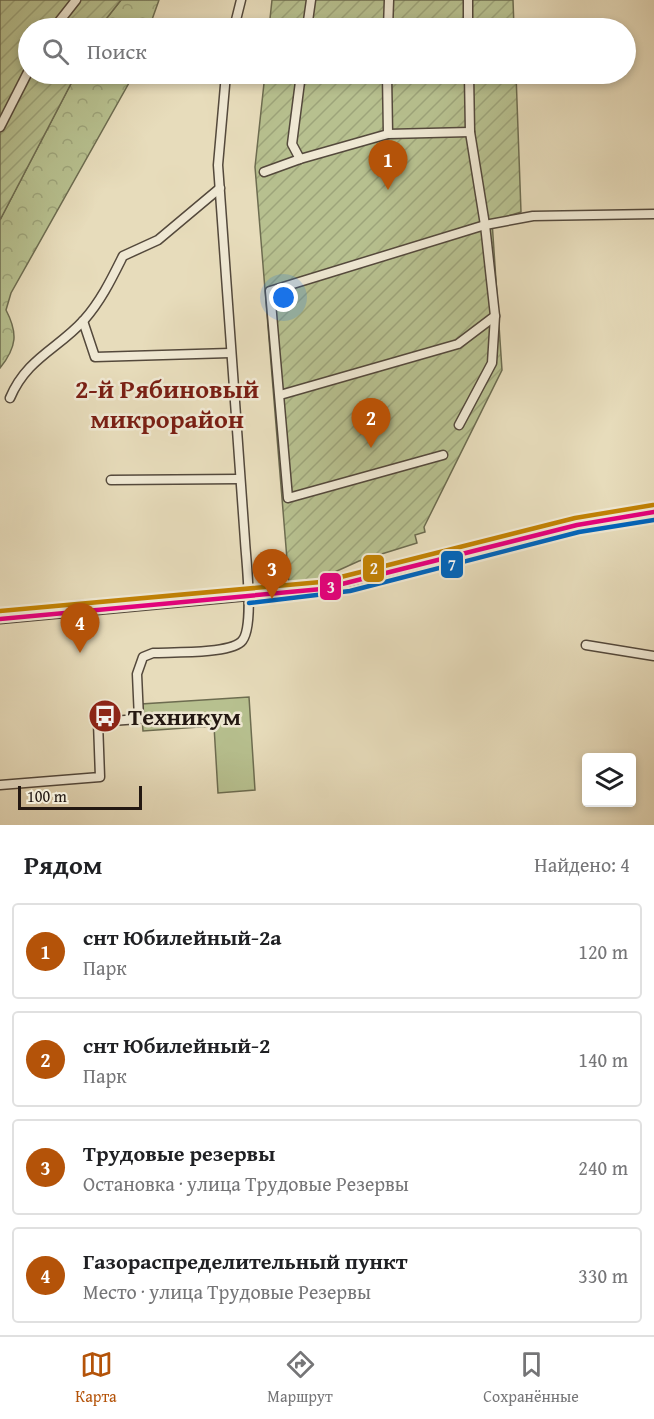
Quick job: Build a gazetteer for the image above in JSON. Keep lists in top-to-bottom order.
{
  "districts": ["2-й Рябиновый микрорайон"],
  "places": {
    "bus stop": ["Техникум"]
  },
  "lines": ["transit line 2", "transit line 3", "transit line 7"],
  "scale_bar": "100 m",
  "page": {
    "search": "Поиск",
    "pins": [
      "1",
      "2",
      "3",
      "4"
    ],
    "scale": "100 m",
    "heading": ["Рядом", "Найдено: 4"],
    "list": [
      {
        "mark": "1",
        "name": "снт Юбилейный-2а",
        "note": "Парк",
        "value": "120 m"
      },
      {
        "mark": "2",
        "name": "снт Юбилейный-2",
        "note": "Парк",
        "value": "140 m"
      },
      {
        "mark": "3",
        "name": "Трудовые резервы",
        "note": "Остановка · улица Трудовые Резервы",
        "value": "240 m"
      },
      {
        "mark": "4",
        "name": "Газораспределительный пункт",
        "note": "Место · улица Трудовые Резервы",
        "value": "330 m"
      }
    ],
    "nav": ["Карта", "Маршрут", "Сохранённые"]
  }
}
